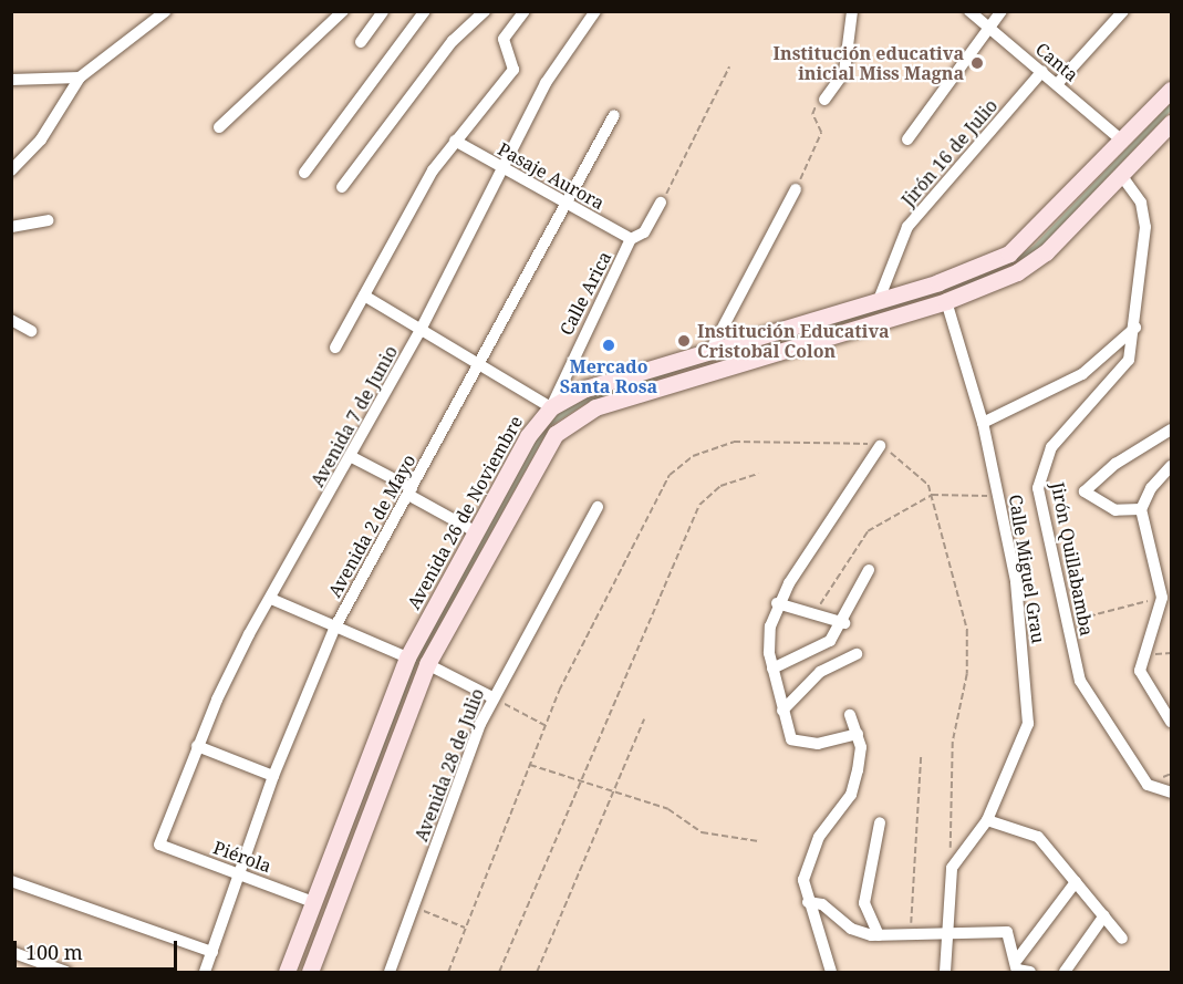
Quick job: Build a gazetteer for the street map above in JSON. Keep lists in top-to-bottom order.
{
  "streets": {
    "main road": ["Avenida 26 de Noviembre"],
    "street": [
      "Canta",
      "Jirón 16 de Julio",
      "Pasaje Aurora",
      "Calle Arica",
      "Avenida 7 de Junio",
      "Avenida 2 de Mayo",
      "Jirón Quillabamba",
      "Calle Miguel Grau",
      "Avenida 28 de Julio",
      "Piérola"
    ]
  },
  "crossings": [
    ["Canta", "Jirón 16 de Julio"],
    ["Canta", "Avenida 26 de Noviembre"],
    ["Jirón 16 de Julio", "Avenida 26 de Noviembre"],
    ["Pasaje Aurora", "Calle Arica"],
    ["Pasaje Aurora", "Avenida 7 de Junio"],
    ["Pasaje Aurora", "Avenida 2 de Mayo"],
    ["Calle Arica", "Avenida 26 de Noviembre"],
    ["Avenida 7 de Junio", "Piérola"],
    ["Avenida 26 de Noviembre", "Piérola"],
    ["Avenida 2 de Mayo", "Piérola"]
  ],
  "places": ["Institución educativa inicial Miss Magna", "Institución Educativa Cristobal Colon", "Mercado Santa Rosa"],
  "scale_bar": "100 m"
}
